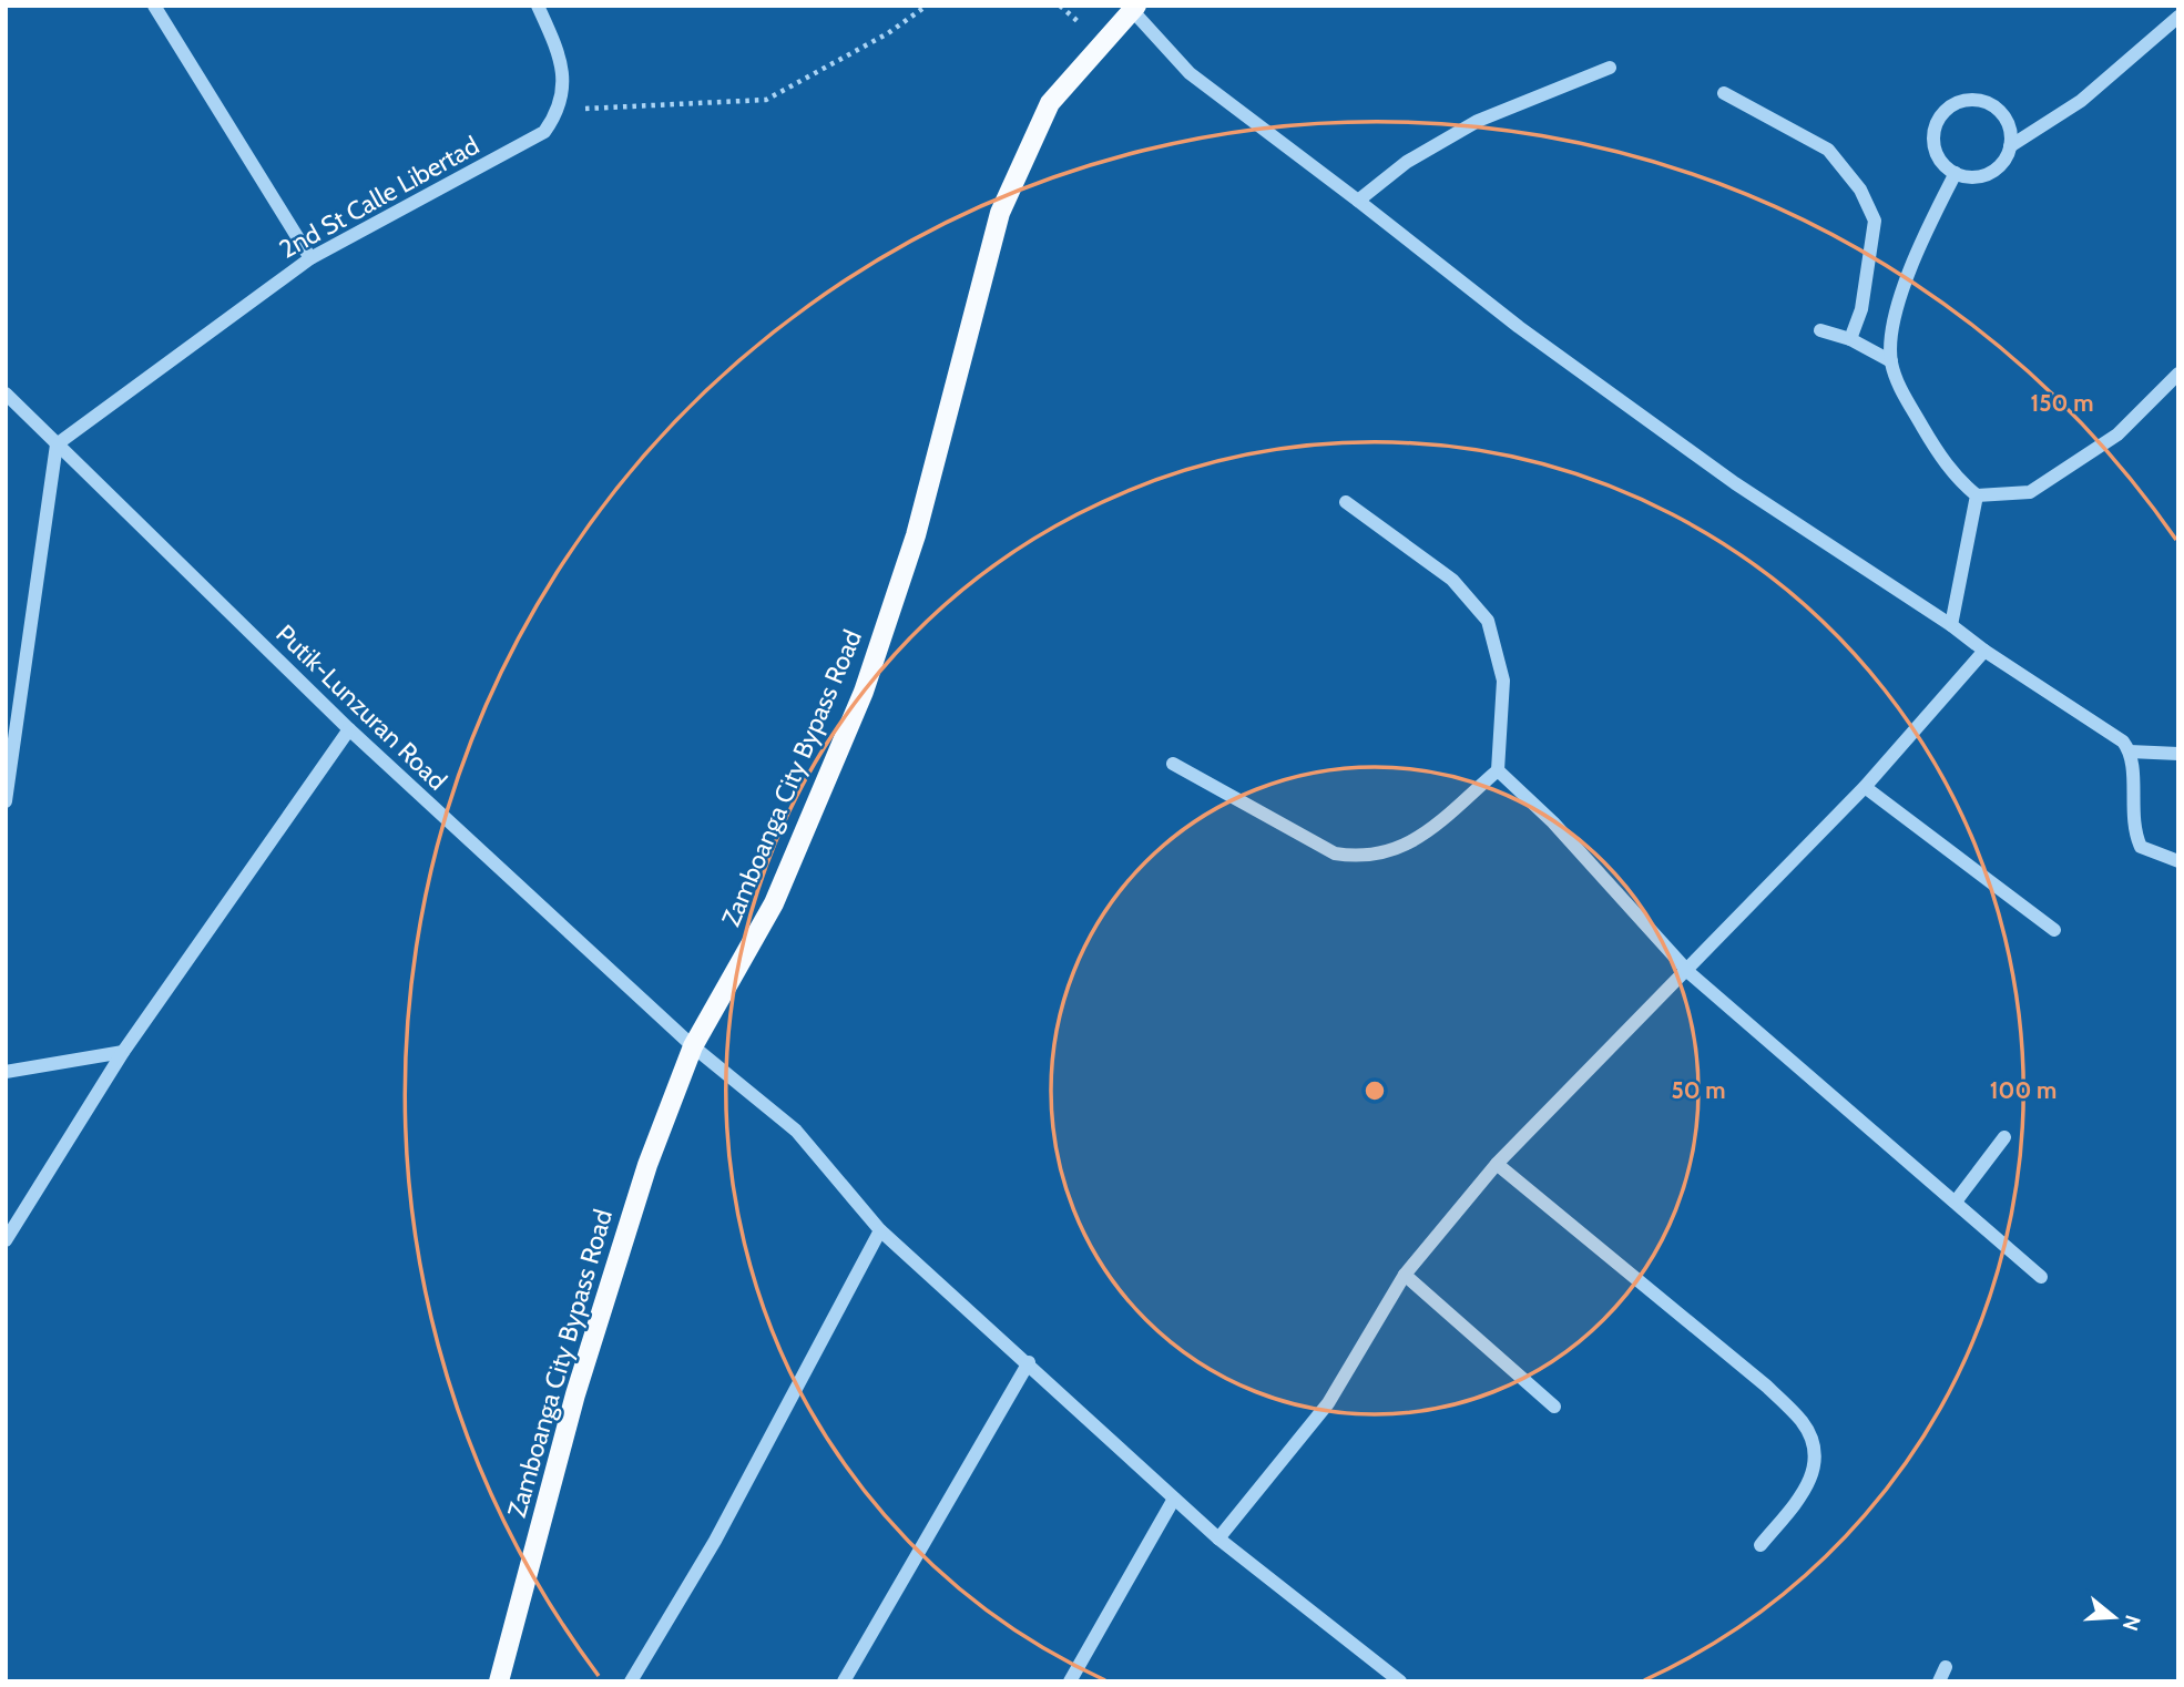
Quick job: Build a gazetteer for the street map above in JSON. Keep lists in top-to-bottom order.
{
  "streets": {
    "main road": ["Zamboanga City Bypass Road"],
    "street": ["2nd St Calle Libertad", "Putik-Lunzuran Road"]
  },
  "crossings": [
    ["2nd St Calle Libertad", "Putik-Lunzuran Road"],
    ["Putik-Lunzuran Road", "Zamboanga City Bypass Road"]
  ],
  "north": "right",
  "rings": ["150 m", "50 m", "100 m"]
}
